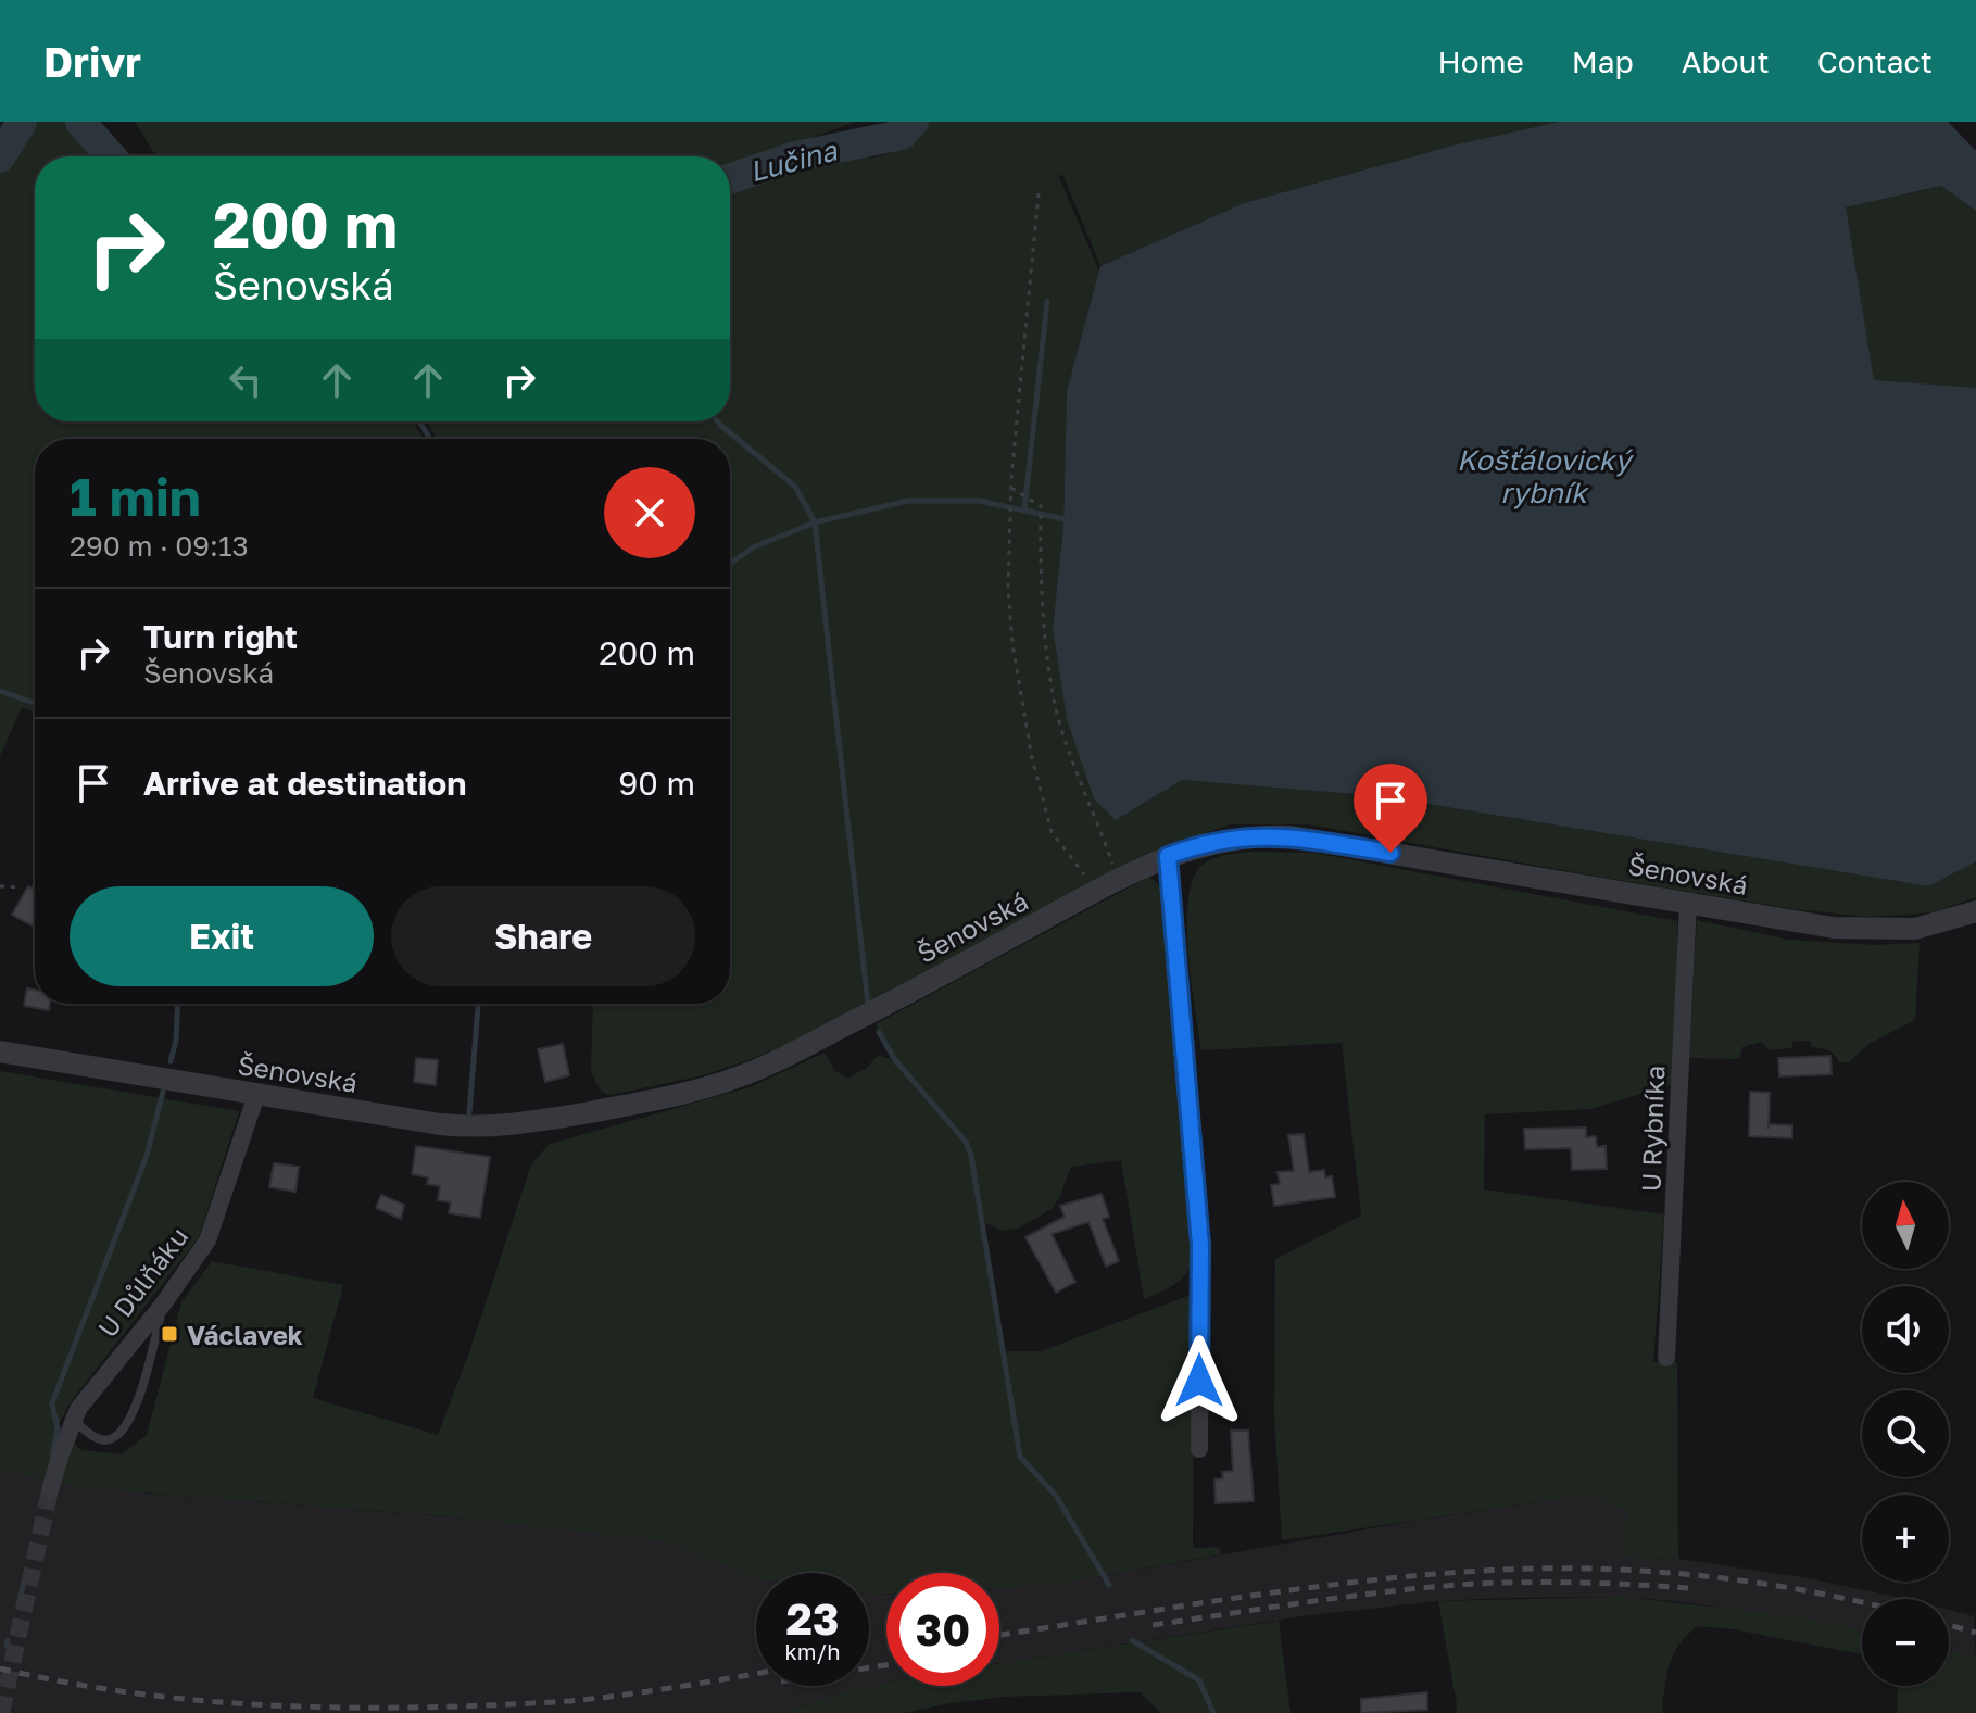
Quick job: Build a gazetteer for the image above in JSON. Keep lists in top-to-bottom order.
{
  "streets": {
    "street": ["Šenovská", "U Rybníka", "U Důlňáku"]
  },
  "crossings": [
    ["Šenovská", "U Rybníka"],
    ["Šenovská", "U Důlňáku"]
  ],
  "water": ["Lučina", "Košťálovický rybník"],
  "places": {
    "transit": ["Václavek"]
  },
  "north": "top",
  "page": {
    "header": "Drivr",
    "nav": [
      "Home",
      "Map",
      "About",
      "Contact"
    ],
    "turn": ["200 m", "Šenovská"],
    "heading": ["1 min", "290 m · 09:13"],
    "list": [
      {
        "name": "Turn right",
        "note": "Šenovská",
        "value": "200 m"
      },
      {
        "name": "Arrive at destination",
        "value": "90 m"
      }
    ],
    "buttons": ["Exit", "Share"],
    "map_buttons": ["+", "−"],
    "speed": "23 km/h",
    "limit": "30"
  }
}
